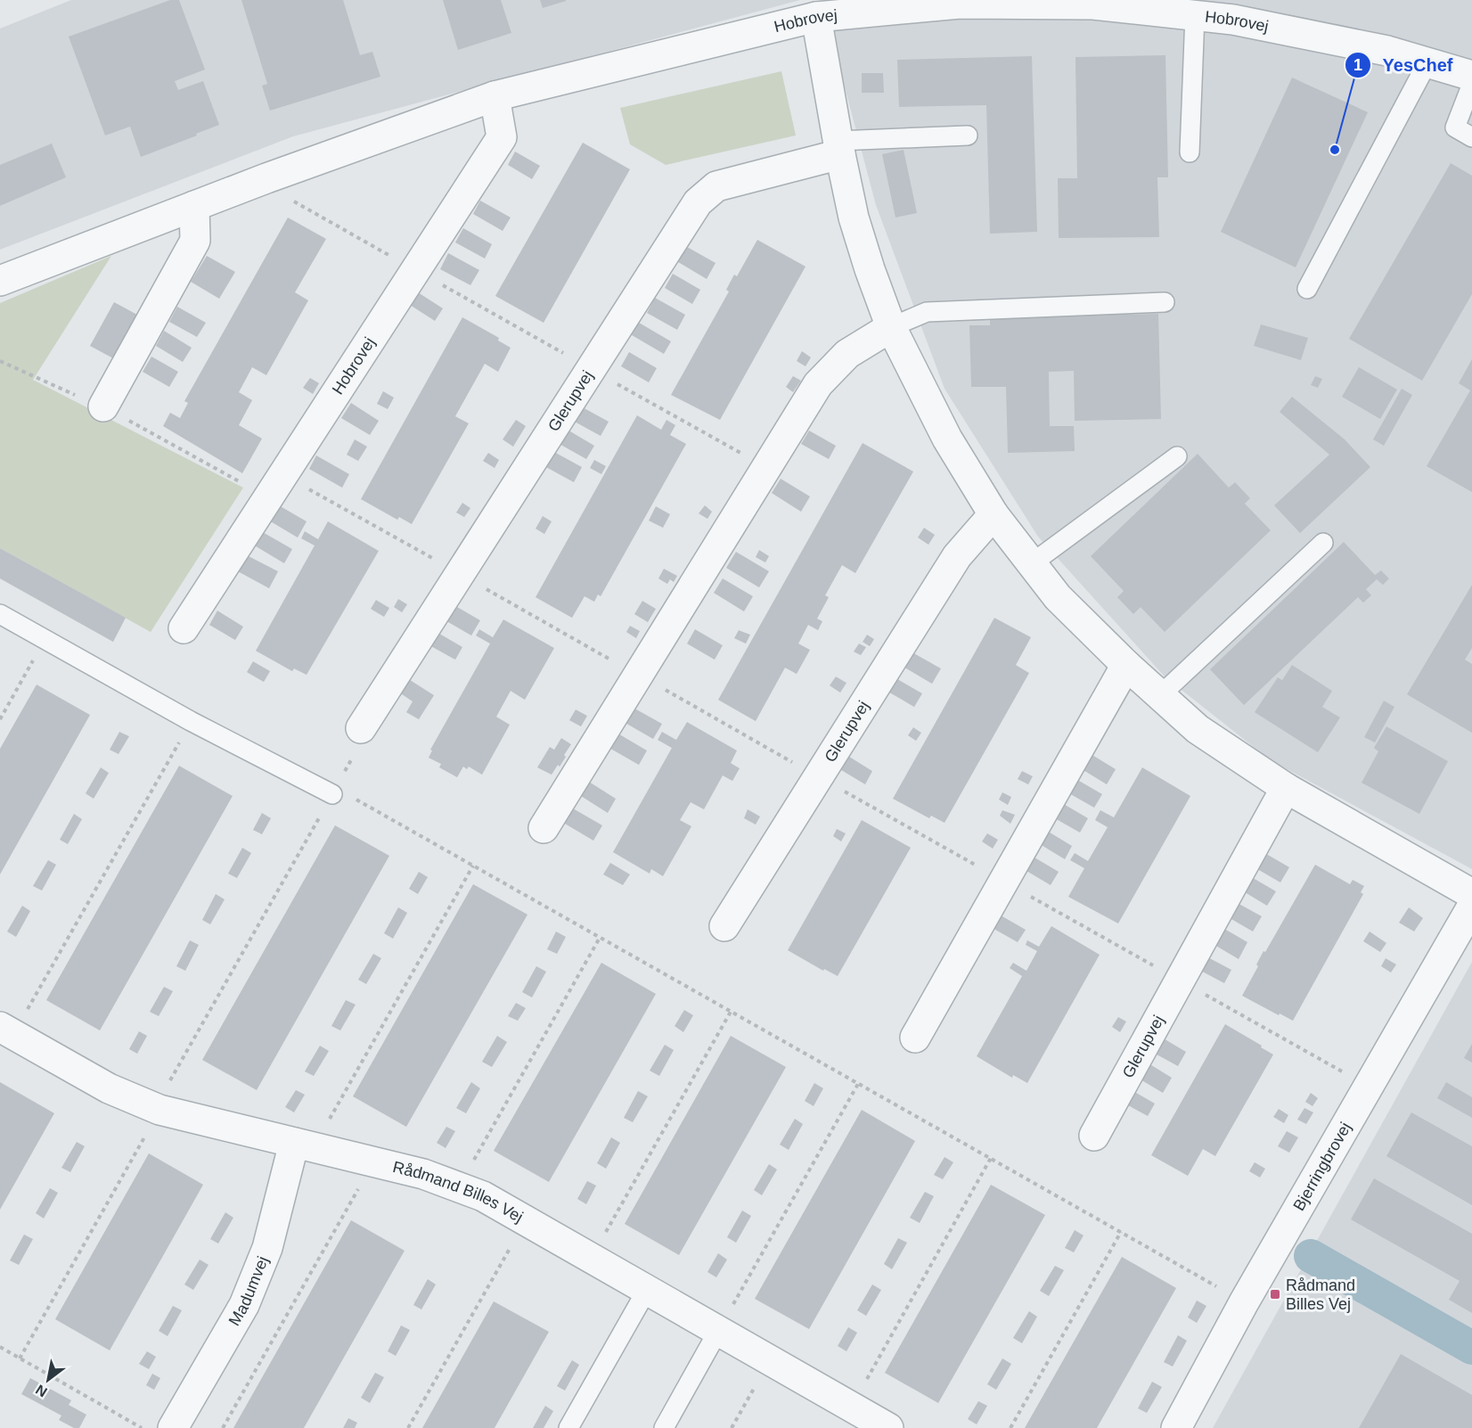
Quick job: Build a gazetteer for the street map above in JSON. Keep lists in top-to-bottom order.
{
  "streets": {
    "street": [
      "Hobrovej",
      "Glerupvej",
      "Bjerringbrovej",
      "Rådmand Billes Vej",
      "Madumvej"
    ]
  },
  "crossings": [
    ["Rådmand Billes Vej", "Madumvej"]
  ],
  "places": {
    "other": ["YesChef"],
    "transit": ["Rådmand Billes Vej"]
  },
  "north": "bottom left"
}
